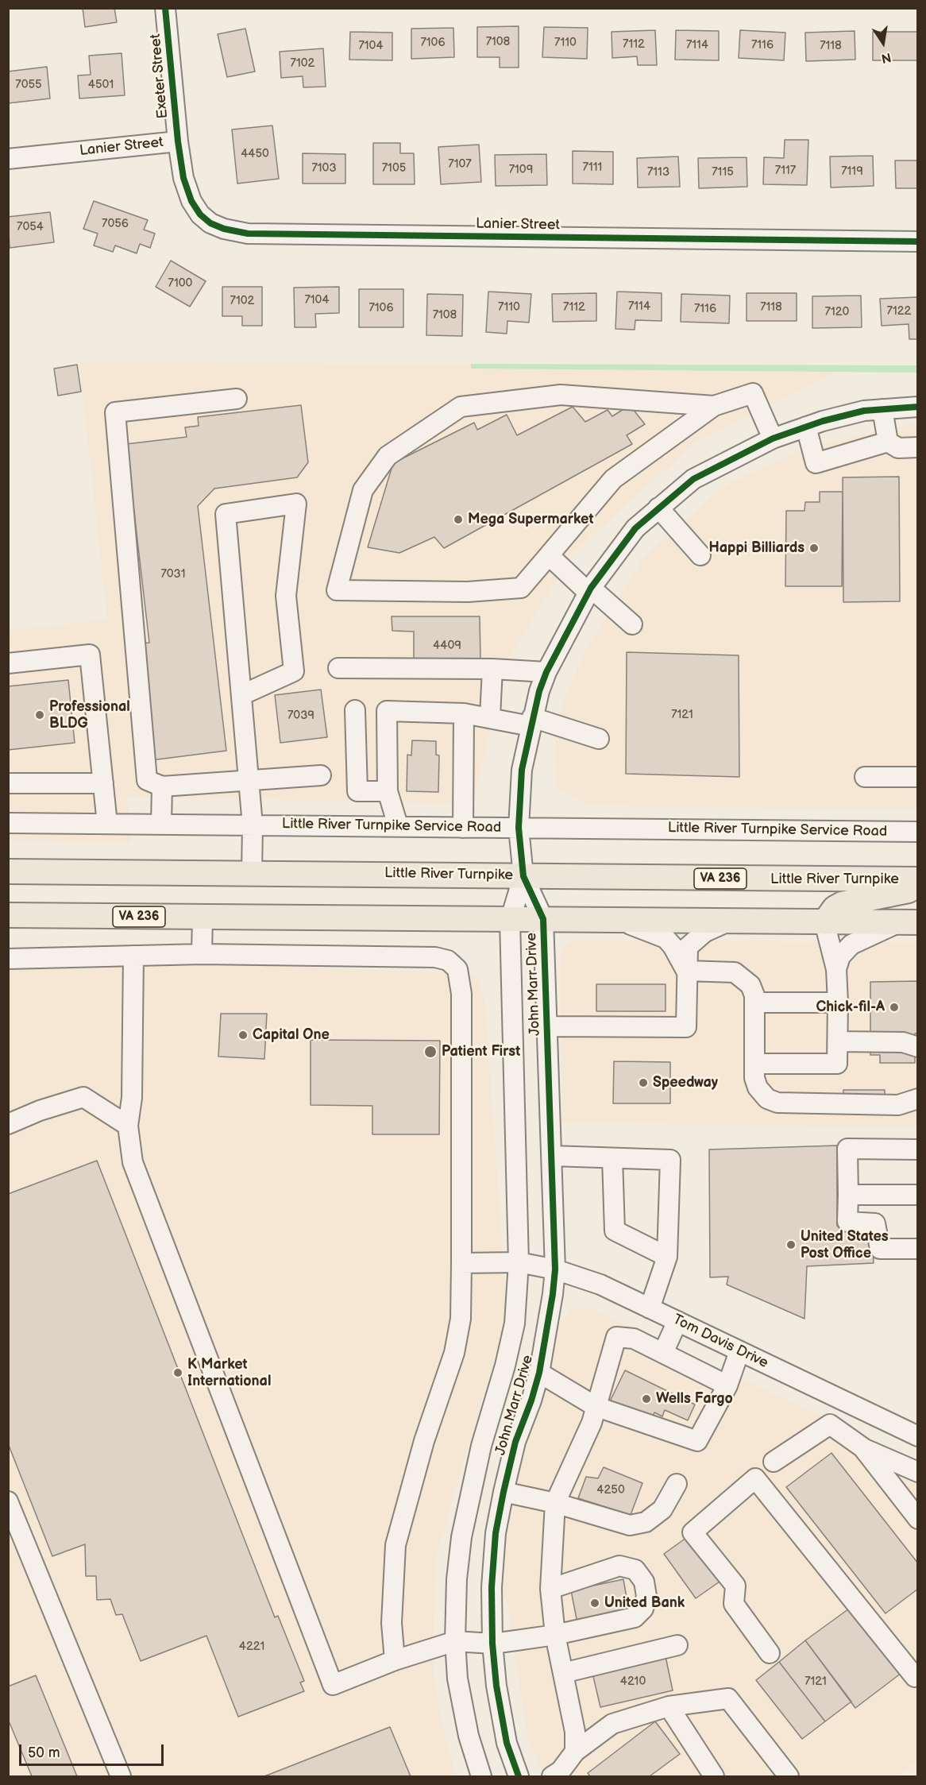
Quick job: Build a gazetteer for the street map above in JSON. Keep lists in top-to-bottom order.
{
  "streets": {
    "main road": ["Little River Turnpike", "VA 236"],
    "street": [
      "Exeter Street",
      "Lanier Street",
      "Little River Turnpike Service Road",
      "John Marr Drive",
      "Tom Davis Drive"
    ]
  },
  "crossings": [
    ["Exeter Street", "Lanier Street"],
    ["Little River Turnpike Service Road", "John Marr Drive"],
    ["Little River Turnpike", "John Marr Drive"],
    ["VA 236", "John Marr Drive"],
    ["John Marr Drive", "Tom Davis Drive"]
  ],
  "places": [
    "Mega Supermarket",
    "Happi Billiards",
    "Professional BLDG",
    "Chick-fil-A",
    "Capital One",
    "Patient First",
    "Speedway",
    "United States Post Office",
    "K Market International",
    "Wells Fargo",
    "United Bank"
  ],
  "house_numbers": [
    "7108",
    "7106",
    "7110",
    "7112",
    "7114",
    "7116",
    "7104",
    "7118",
    "7102",
    "7055",
    "4501",
    "4450",
    "7107",
    "7111",
    "7103",
    "7105",
    "7109",
    "7117",
    "7119",
    "7113",
    "7115",
    "7056",
    "7054",
    "7100",
    "7104",
    "7102",
    "7114",
    "7110",
    "7112",
    "7118",
    "7106",
    "7116",
    "7122",
    "7120",
    "7108",
    "7031",
    "4409",
    "7121",
    "7039",
    "4250",
    "4221",
    "4210",
    "7121"
  ],
  "scale_bar": "50 m",
  "north": "bottom"
}
